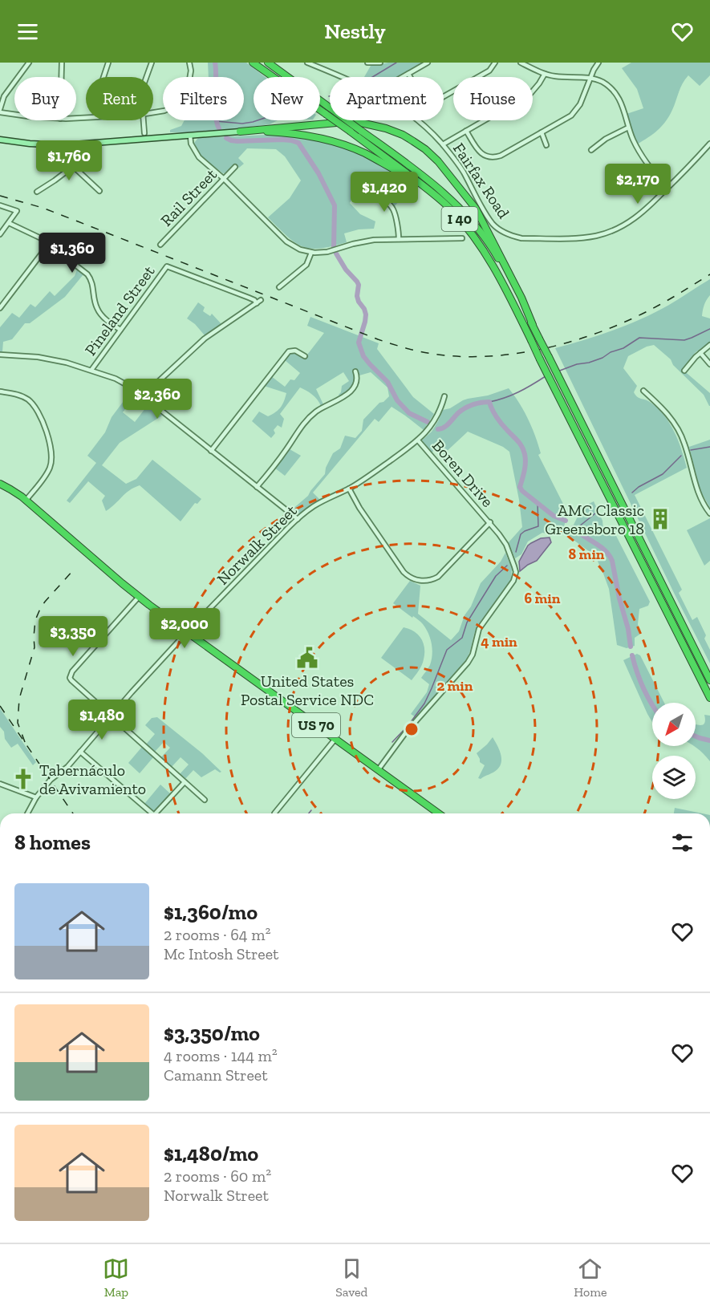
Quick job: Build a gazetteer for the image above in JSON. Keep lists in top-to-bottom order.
{
  "streets": {
    "highway": ["I 40", "US 70"],
    "street": [
      "Fairfax Road",
      "Rail Street",
      "Pineland Street",
      "Boren Drive",
      "Norwalk Street"
    ]
  },
  "crossings": [
    ["Boren Drive", "Norwalk Street"],
    ["Boren Drive", "US 70"],
    ["Norwalk Street", "US 70"]
  ],
  "places": {
    "building": ["AMC Classic Greensboro 18"],
    "public building": ["United States Postal Service NDC"],
    "church": ["Tabernáculo de Avivamiento"]
  },
  "north": "bottom left",
  "page": {
    "header": "Nestly",
    "chip": [
      "Buy",
      "Rent",
      "Filters",
      "New",
      "Apartment",
      "House"
    ],
    "price": [
      "$1,760",
      "$2,170",
      "$1,420",
      "$1,360",
      "$2,360",
      "$2,000",
      "$3,350",
      "$1,480"
    ],
    "heading": "8 homes",
    "list": [
      {
        "name": "$1,360/mo",
        "note": "2 rooms · 64 m² · Mc Intosh Street"
      },
      {
        "name": "$3,350/mo",
        "note": "4 rooms · 144 m² · Camann Street"
      },
      {
        "name": "$1,480/mo",
        "note": "2 rooms · 60 m² · Norwalk Street"
      }
    ],
    "tabs": ["Map", "Saved", "Home"]
  },
  "rings": [
    "8 min",
    "6 min",
    "4 min",
    "2 min"
  ]
}
